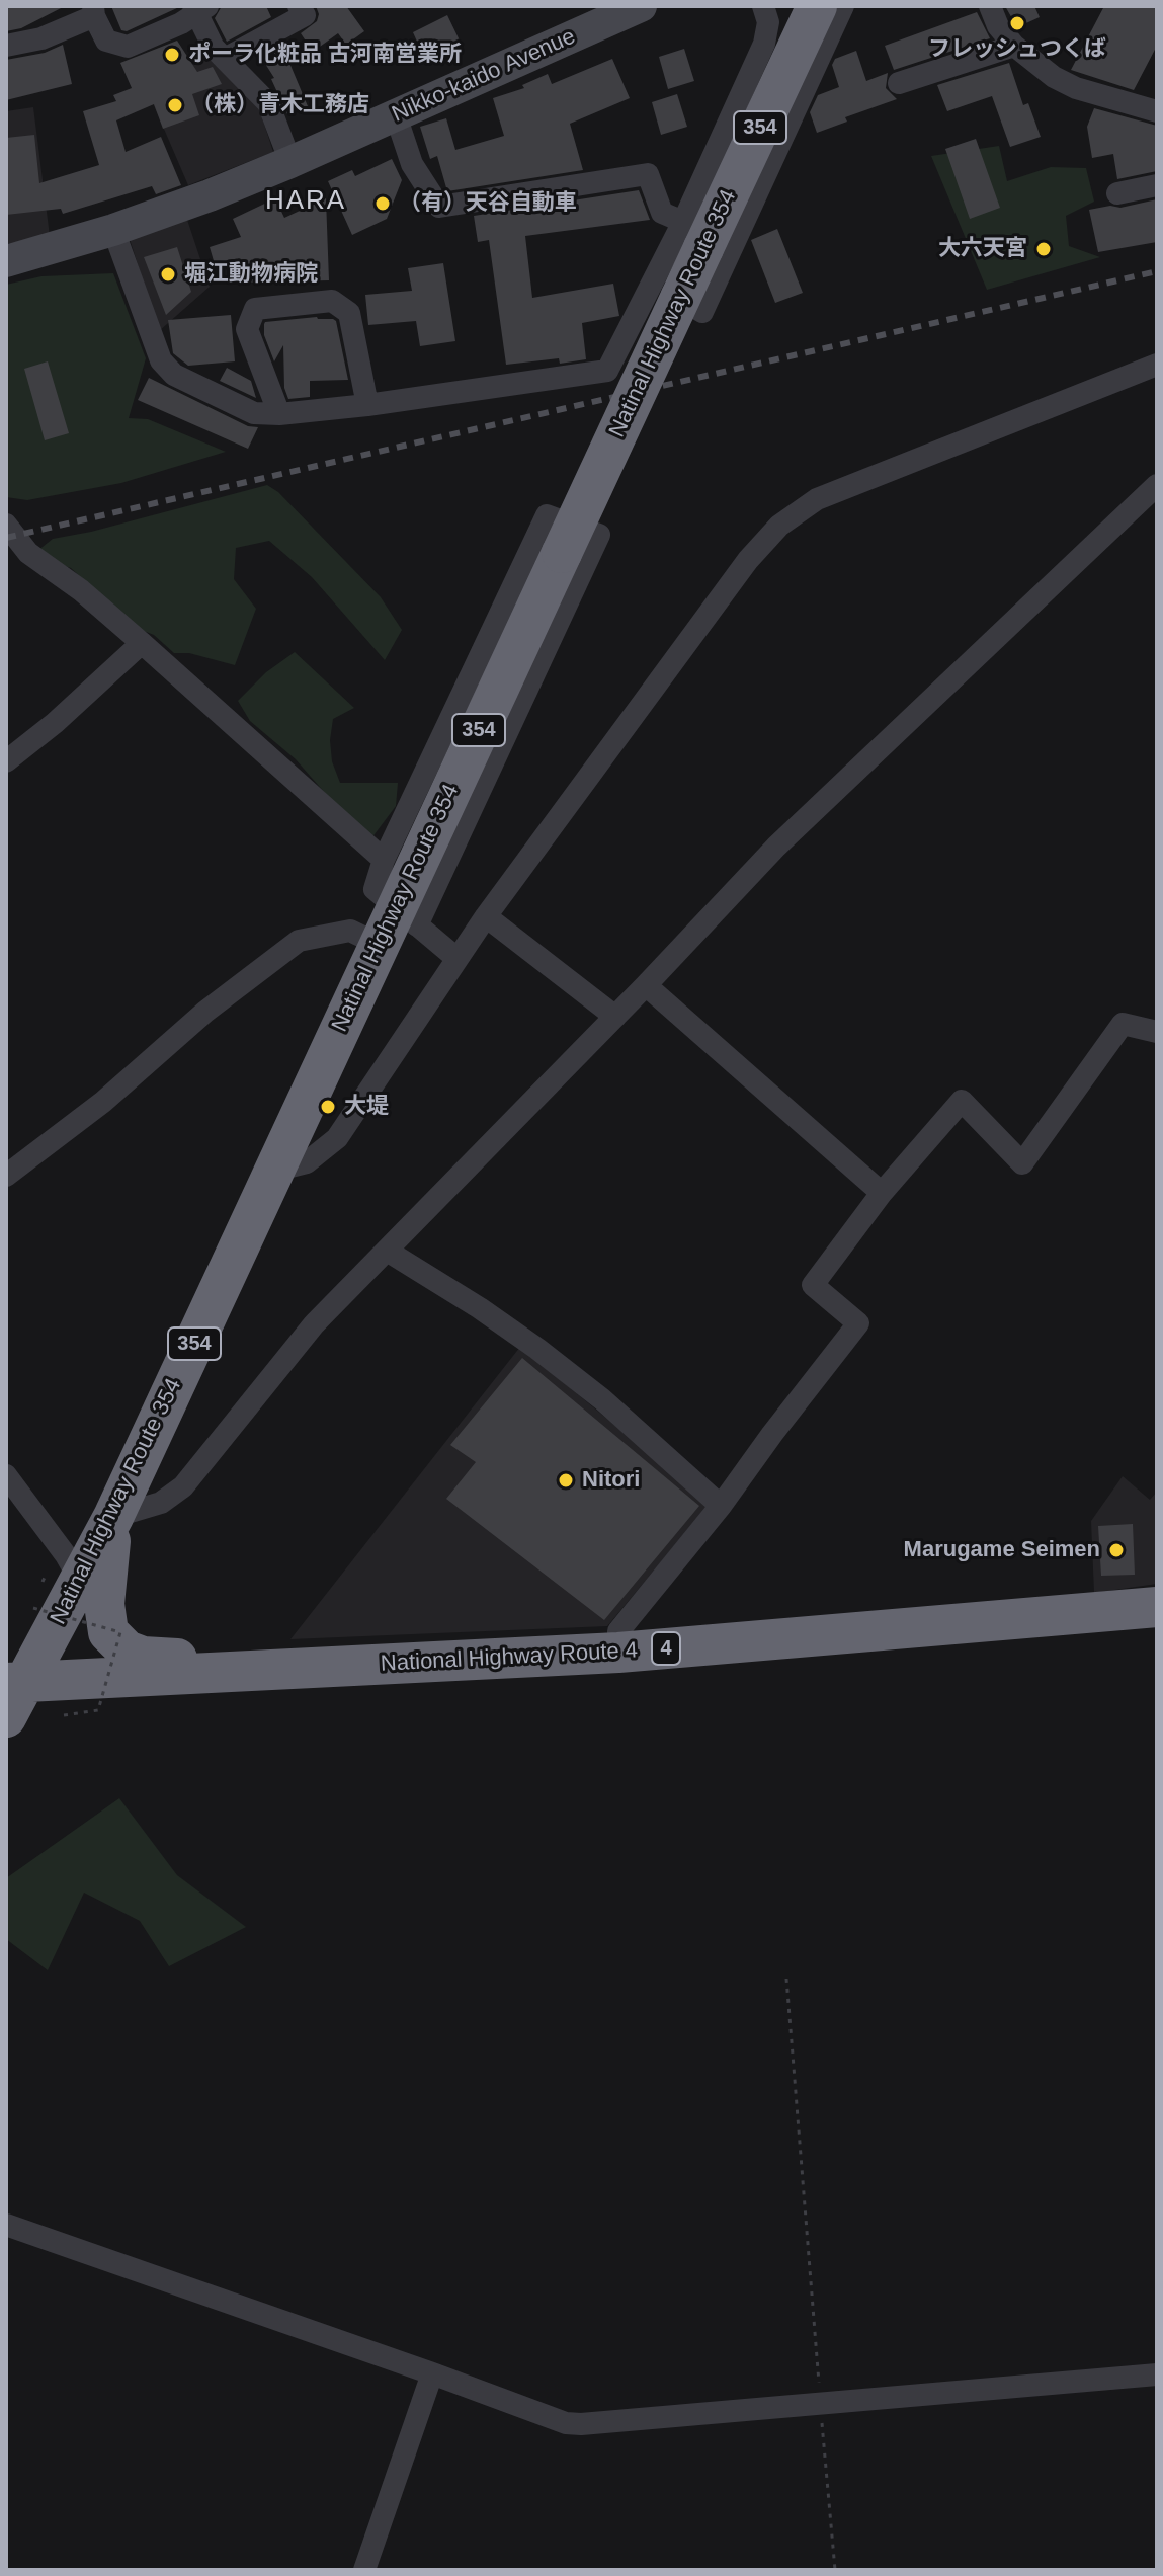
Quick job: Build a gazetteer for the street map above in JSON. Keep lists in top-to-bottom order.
{
  "streets": {
    "highway": [
      "354",
      "Natinal Highway Route 354",
      "4",
      "National Highway Route 4"
    ],
    "main road": ["Nikko-kaido Avenue"]
  },
  "crossings": [
    ["Natinal Highway Route 354", "National Highway Route 4"]
  ],
  "districts": ["HARA"],
  "places": [
    "フレッシュつくば",
    "ポーラ化粧品 古河南営業所",
    "（株）青木工務店",
    "（有）天谷自動車",
    "大六天宮",
    "堀江動物病院",
    "大堤",
    "Nitori",
    "Marugame Seimen"
  ]
}
